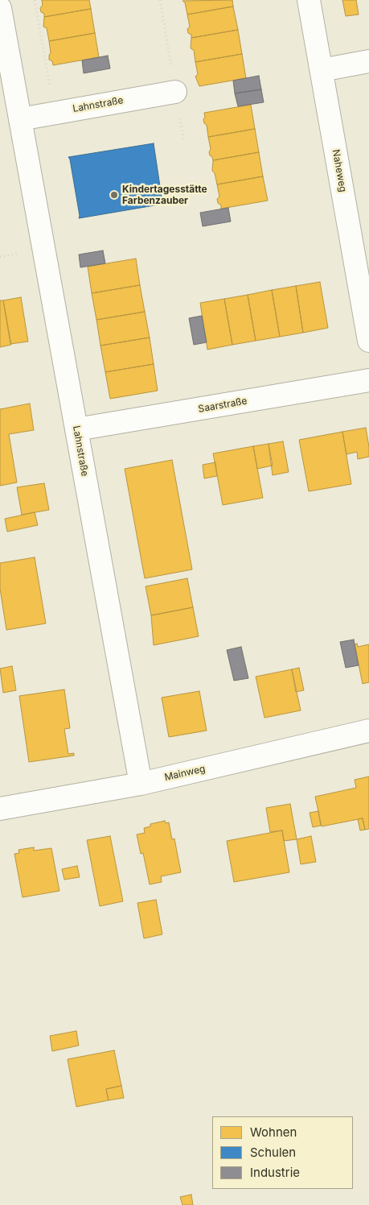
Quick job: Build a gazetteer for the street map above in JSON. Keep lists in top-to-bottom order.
{
  "streets": {
    "street": [
      "Lahnstraße",
      "Naheweg",
      "Saarstraße",
      "Mainweg"
    ]
  },
  "crossings": [
    ["Lahnstraße", "Saarstraße"],
    ["Lahnstraße", "Mainweg"]
  ],
  "places": ["Kindertagesstätte Farbenzauber"],
  "legend": ["Wohnen", "Schulen", "Industrie"]
}
